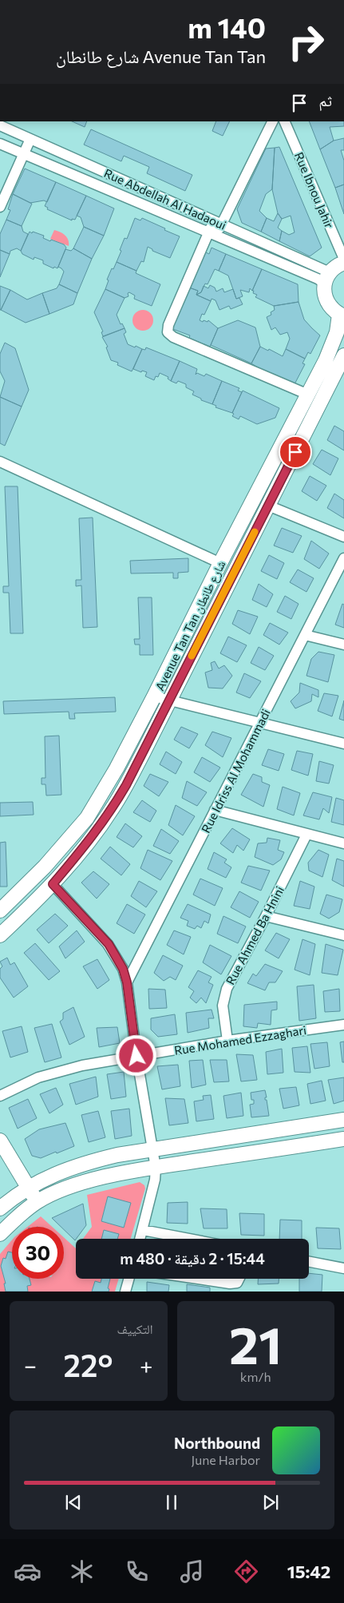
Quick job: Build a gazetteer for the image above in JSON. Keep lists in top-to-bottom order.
{
  "streets": {
    "main road": ["Avenue Tan Tan شارع طانطان"],
    "street": [
      "Rue Ibnou Jahir",
      "Rue Abdellah Al Hadaoui",
      "Rue Idriss Al Mohammadi",
      "Rue Ahmed Ba Hnini",
      "Rue Mohamed Ezzaghari"
    ]
  },
  "crossings": [
    ["Rue Ahmed Ba Hnini", "Rue Mohamed Ezzaghari"]
  ],
  "page": {
    "turn": ["140 m", "Avenue Tan Tan شارع طانطان"],
    "then": "ثم",
    "limit": "30",
    "trip": "15:44 · 2 دقيقة · 480 m",
    "tile": [
      ["21", "km/h"],
      "التكييف"
    ],
    "heat": ["−", "22°", "+"],
    "song": ["Northbound", "June Harbor"],
    "tabs": "15:42"
  }
}
